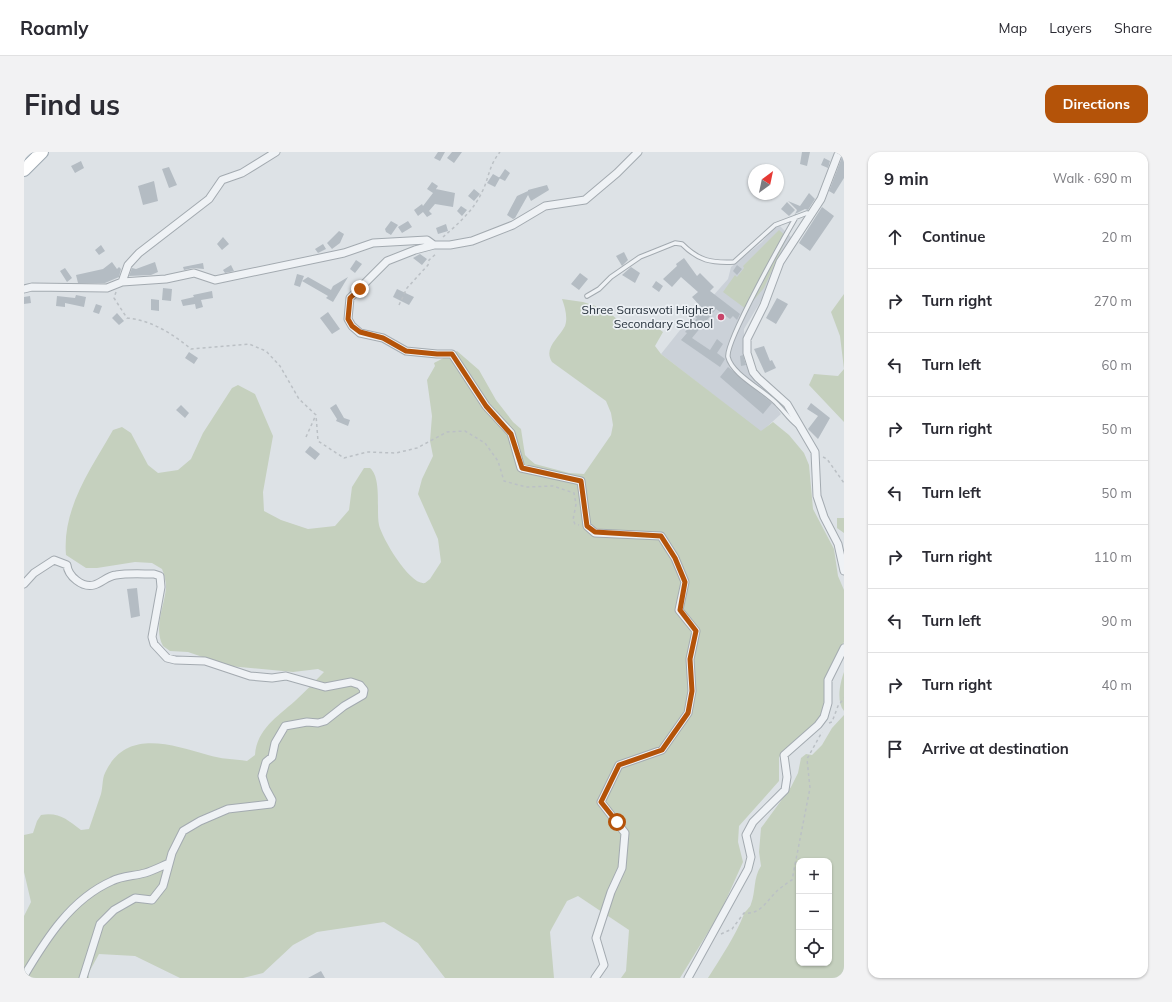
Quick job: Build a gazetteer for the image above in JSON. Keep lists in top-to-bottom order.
{
  "places": ["Shree Saraswoti Higher Secondary School"],
  "north": "top right",
  "page": {
    "header": "Roamly",
    "nav": ["Map", "Layers", "Share"],
    "buttons": "Directions",
    "title": "Find us",
    "heading": ["9 min", "Walk · 690 m"],
    "list": [
      ["Continue", "20 m"],
      ["Turn right", "270 m"],
      ["Turn left", "60 m"],
      ["Turn right", "50 m"],
      ["Turn left", "50 m"],
      ["Turn right", "110 m"],
      ["Turn left", "90 m"],
      ["Turn right", "40 m"],
      "Arrive at destination"
    ],
    "map_buttons": ["+", "−"]
  }
}
